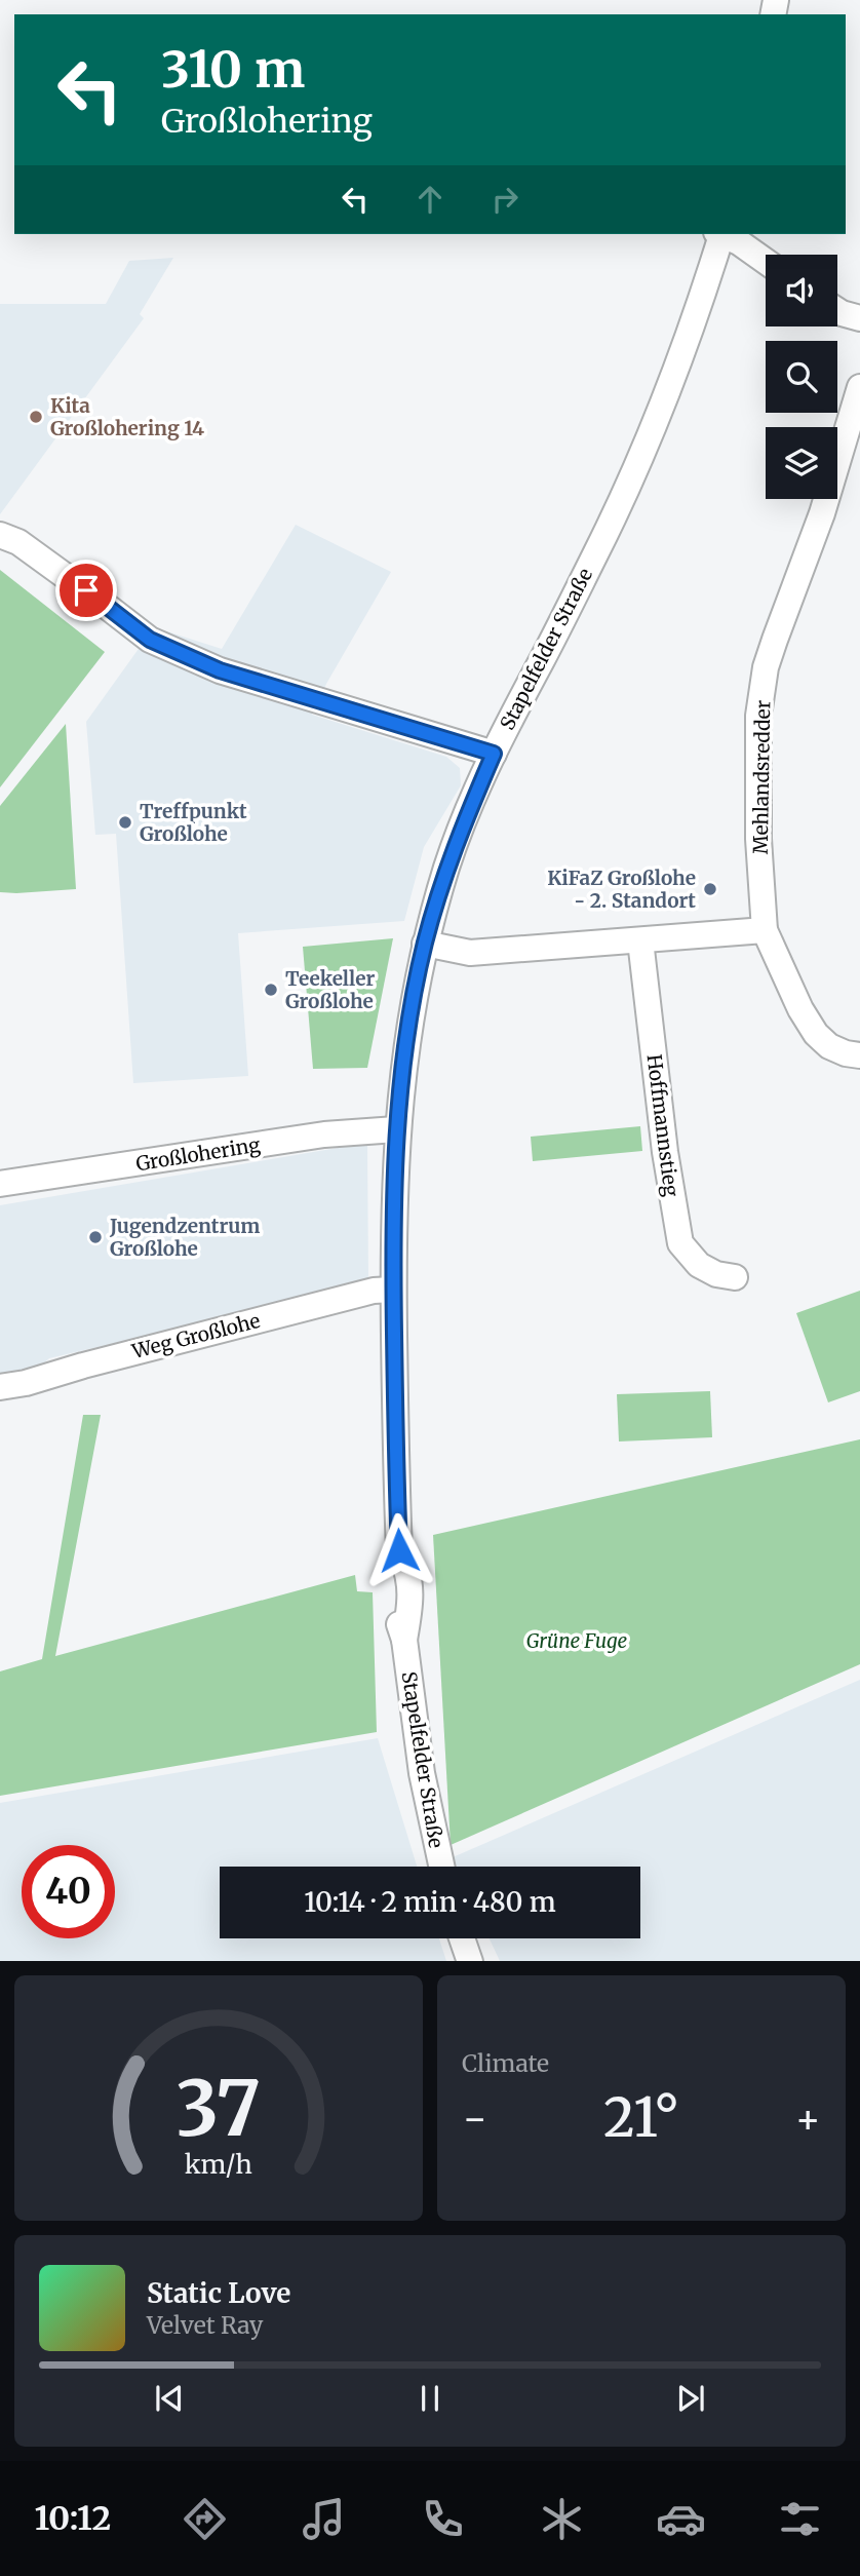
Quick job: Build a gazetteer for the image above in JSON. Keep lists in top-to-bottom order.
{
  "streets": {
    "street": [
      "Stapelfelder Straße",
      "Mehlandsredder",
      "Hoffmannstieg",
      "Großlohering",
      "Weg Großlohe"
    ]
  },
  "crossings": [
    ["Stapelfelder Straße", "Großlohering"],
    ["Stapelfelder Straße", "Weg Großlohe"]
  ],
  "parks": ["Grüne Fuge"],
  "places": [
    "Kita Großlohering 14",
    "Treffpunkt Großlohe",
    "KiFaZ Großlohe - 2. Standort",
    "Teekeller Großlohe",
    "Jugendzentrum Großlohe"
  ],
  "page": {
    "turn": ["310 m", "Großlohering"],
    "limit": "40",
    "trip": "10:14 · 2 min · 480 m",
    "tile": "Climate",
    "heat": ["−", "21°", "+"],
    "song": ["Static Love", "Velvet Ray"],
    "tabs": "10:12",
    "gauge": ["37", "km/h"]
  }
}
